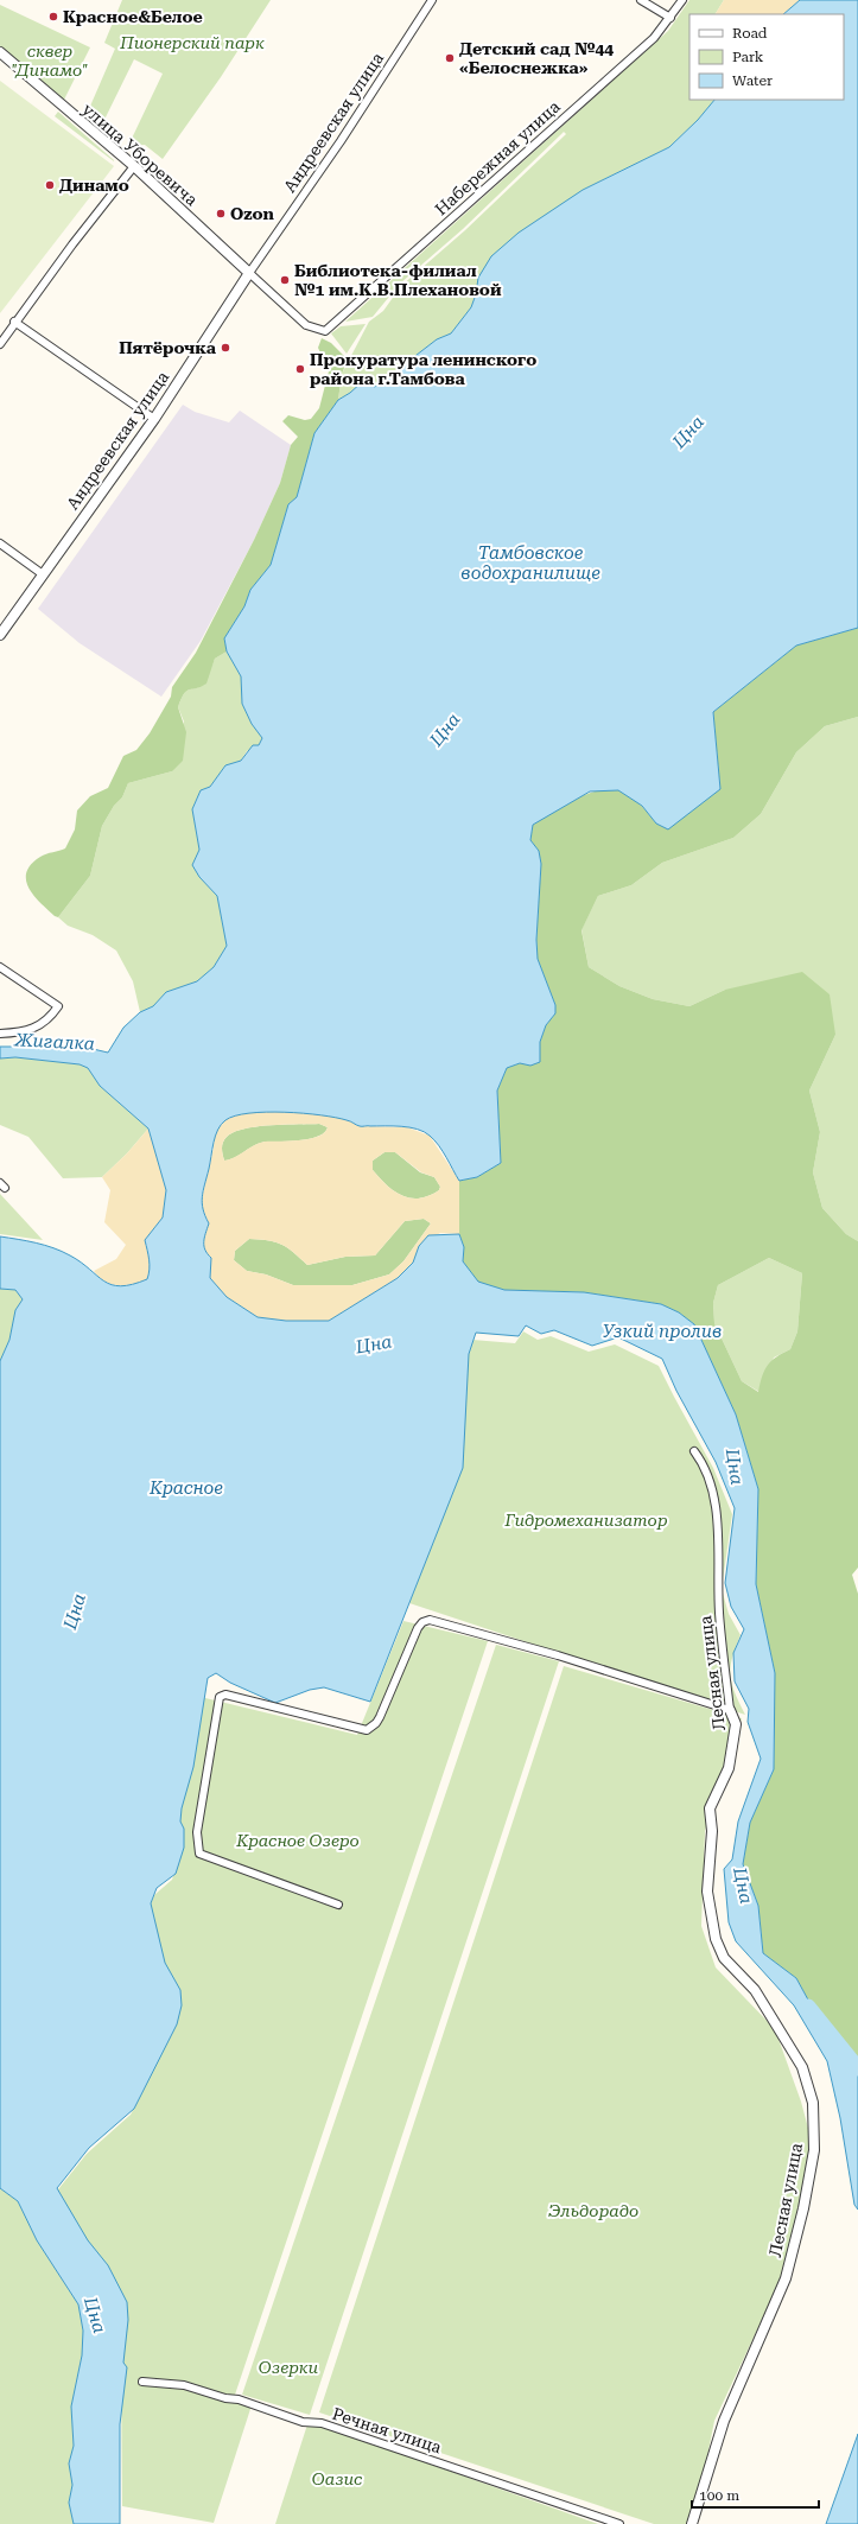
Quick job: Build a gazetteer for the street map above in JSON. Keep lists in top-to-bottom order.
{
  "streets": {
    "street": [
      "Андреевская улица",
      "улица Уборевича",
      "Набережная улица",
      "Лесная улица",
      "Речная улица"
    ]
  },
  "crossings": [
    ["Андреевская улица", "улица Уборевича"],
    ["улица Уборевича", "Набережная улица"]
  ],
  "water": [
    "Цна",
    "Тамбовское водохранилище",
    "Жигалка",
    "Узкий пролив",
    "Красное"
  ],
  "parks": [
    "Пионерский парк",
    "сквер \"Динамо\"",
    "Гидромеханизатор",
    "Красное Озеро",
    "Эльдорадо",
    "Озерки",
    "Оазис"
  ],
  "places": [
    "Красное&Белое",
    "Детский сад №44 «Белоснежка»",
    "Динамо",
    "Ozon",
    "Библиотека-филиал №1 им.К.В.Плехановой",
    "Пятёрочка",
    "Прокуратура ленинского района г.Тамбова"
  ],
  "legend": ["Road", "Park", "Water"],
  "scale_bar": "100 m"
}
